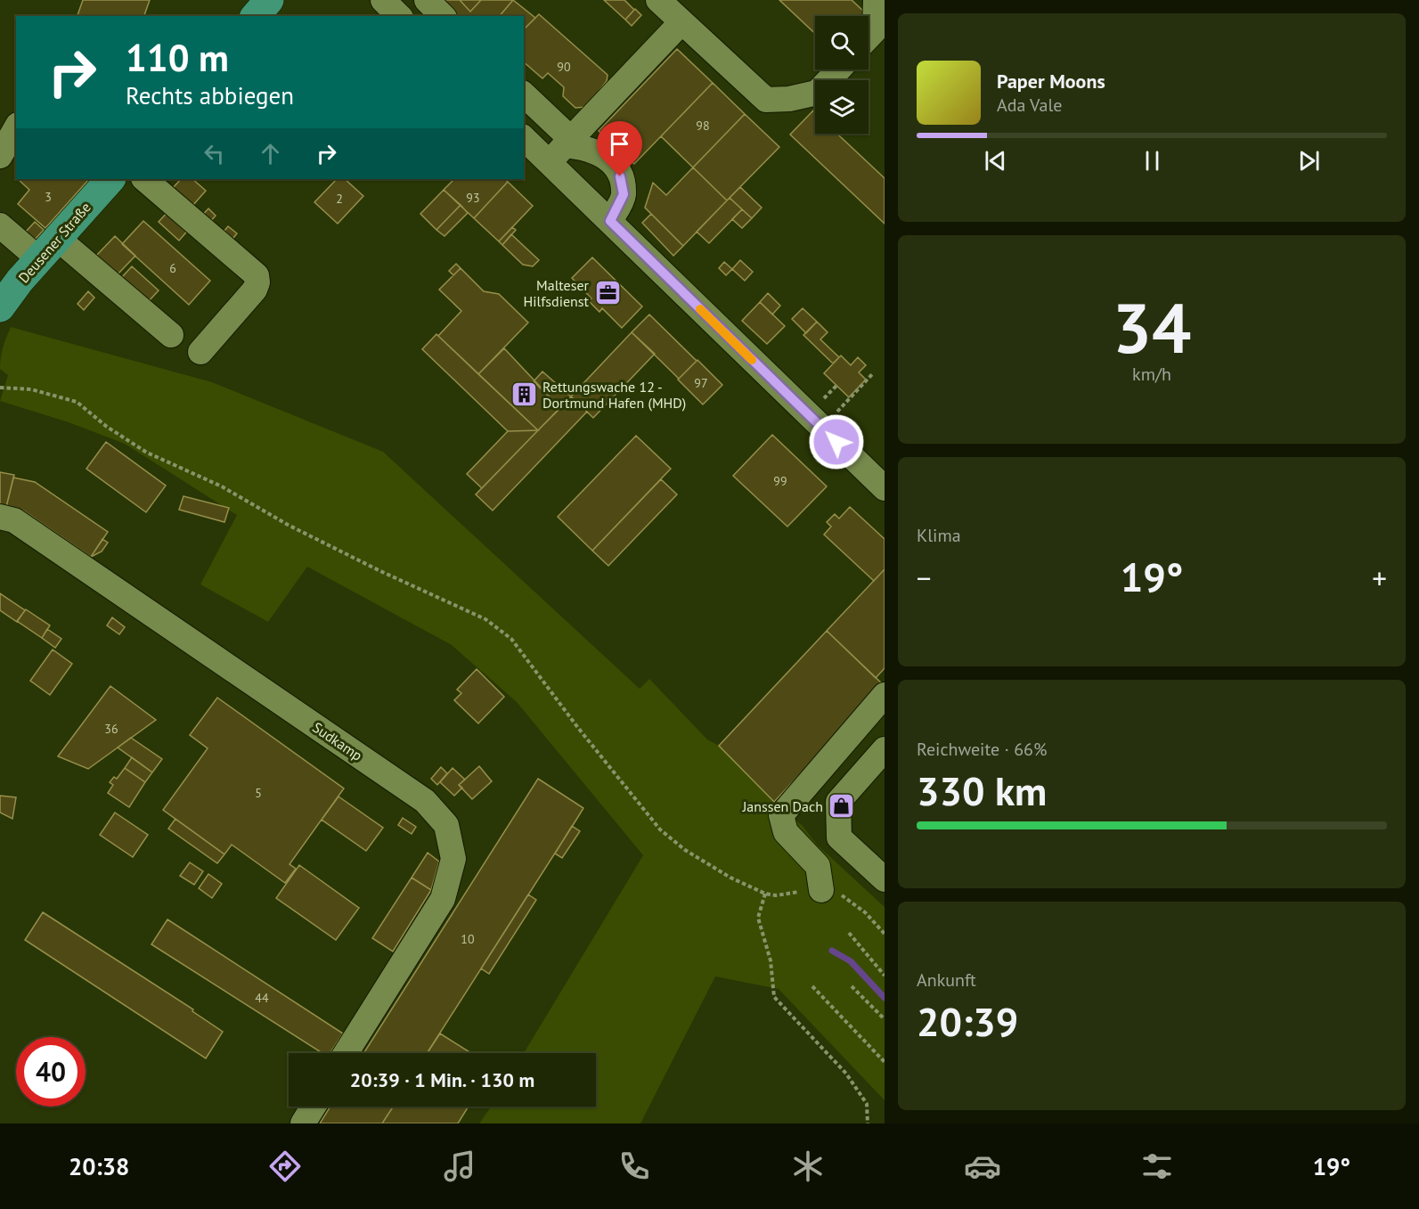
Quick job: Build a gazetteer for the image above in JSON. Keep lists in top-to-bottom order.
{
  "streets": {
    "main road": ["Deusener Straße"],
    "street": ["Sudkamp"]
  },
  "places": {
    "office": ["Malteser Hilfsdienst"],
    "building": ["Rettungswache 12 - Dortmund Hafen (MHD)"],
    "shop": ["Janssen Dach"]
  },
  "house_numbers": [
    "90",
    "98",
    "3",
    "93",
    "2",
    "6",
    "97",
    "99",
    "36",
    "5",
    "10",
    "44"
  ],
  "page": {
    "turn": ["110 m", "Rechts abbiegen"],
    "song": ["Paper Moons", "Ada Vale"],
    "tile": [
      ["34", "km/h"],
      "Klima",
      ["Reichweite · 66%", "330 km"],
      ["Ankunft", "20:39"]
    ],
    "heat": ["−", "19°", "+"],
    "limit": "40",
    "trip": "20:39 · 1 Min. · 130 m",
    "tabs": ["20:38", "19°"]
  }
}
